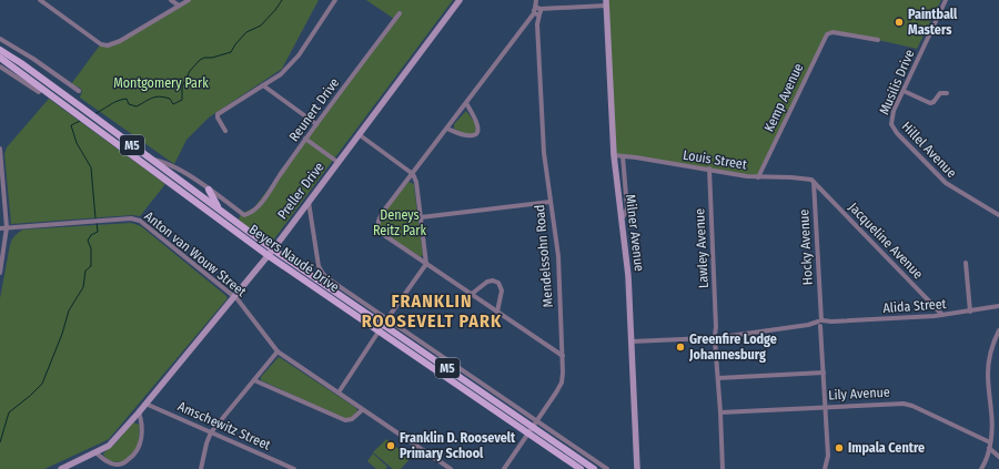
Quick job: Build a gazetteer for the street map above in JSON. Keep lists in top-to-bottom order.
{
  "streets": {
    "main road": [
      "M5",
      "Preller Drive",
      "Milner Avenue",
      "Beyers Naudé Drive"
    ],
    "street": [
      "Musilis Drive",
      "Kemp Avenue",
      "Reunert Drive",
      "Hillel Avenue",
      "Louis Street",
      "Jacqueline Avenue",
      "Hocky Avenue",
      "Lawley Avenue",
      "Anton van Wouw Street",
      "Mendelssohn Road",
      "Alida Street",
      "Lily Avenue",
      "Amschewitz Street"
    ]
  },
  "crossings": [
    ["Musilis Drive", "Hillel Avenue"],
    ["Kemp Avenue", "Louis Street"],
    ["Reunert Drive", "Beyers Naudé Drive"],
    ["Louis Street", "Milner Avenue"],
    ["Louis Street", "Jacqueline Avenue"],
    ["Louis Street", "Hocky Avenue"],
    ["Louis Street", "Lawley Avenue"],
    ["Preller Drive", "Anton van Wouw Street"],
    ["Preller Drive", "Beyers Naudé Drive"],
    ["Preller Drive", "Amschewitz Street"],
    ["Milner Avenue", "Alida Street"],
    ["Jacqueline Avenue", "Hocky Avenue"],
    ["Jacqueline Avenue", "Alida Street"],
    ["Hocky Avenue", "Alida Street"],
    ["Hocky Avenue", "Lily Avenue"],
    ["Lawley Avenue", "Alida Street"],
    ["Lawley Avenue", "Lily Avenue"],
    ["Mendelssohn Road", "Beyers Naudé Drive"]
  ],
  "districts": ["FRANKLIN ROOSEVELT PARK"],
  "parks": ["Montgomery Park", "Deneys Reitz Park"],
  "places": [
    "Paintball Masters",
    "Greenfire Lodge Johannesburg",
    "Franklin D. Roosevelt Primary School",
    "Impala Centre"
  ]
}
